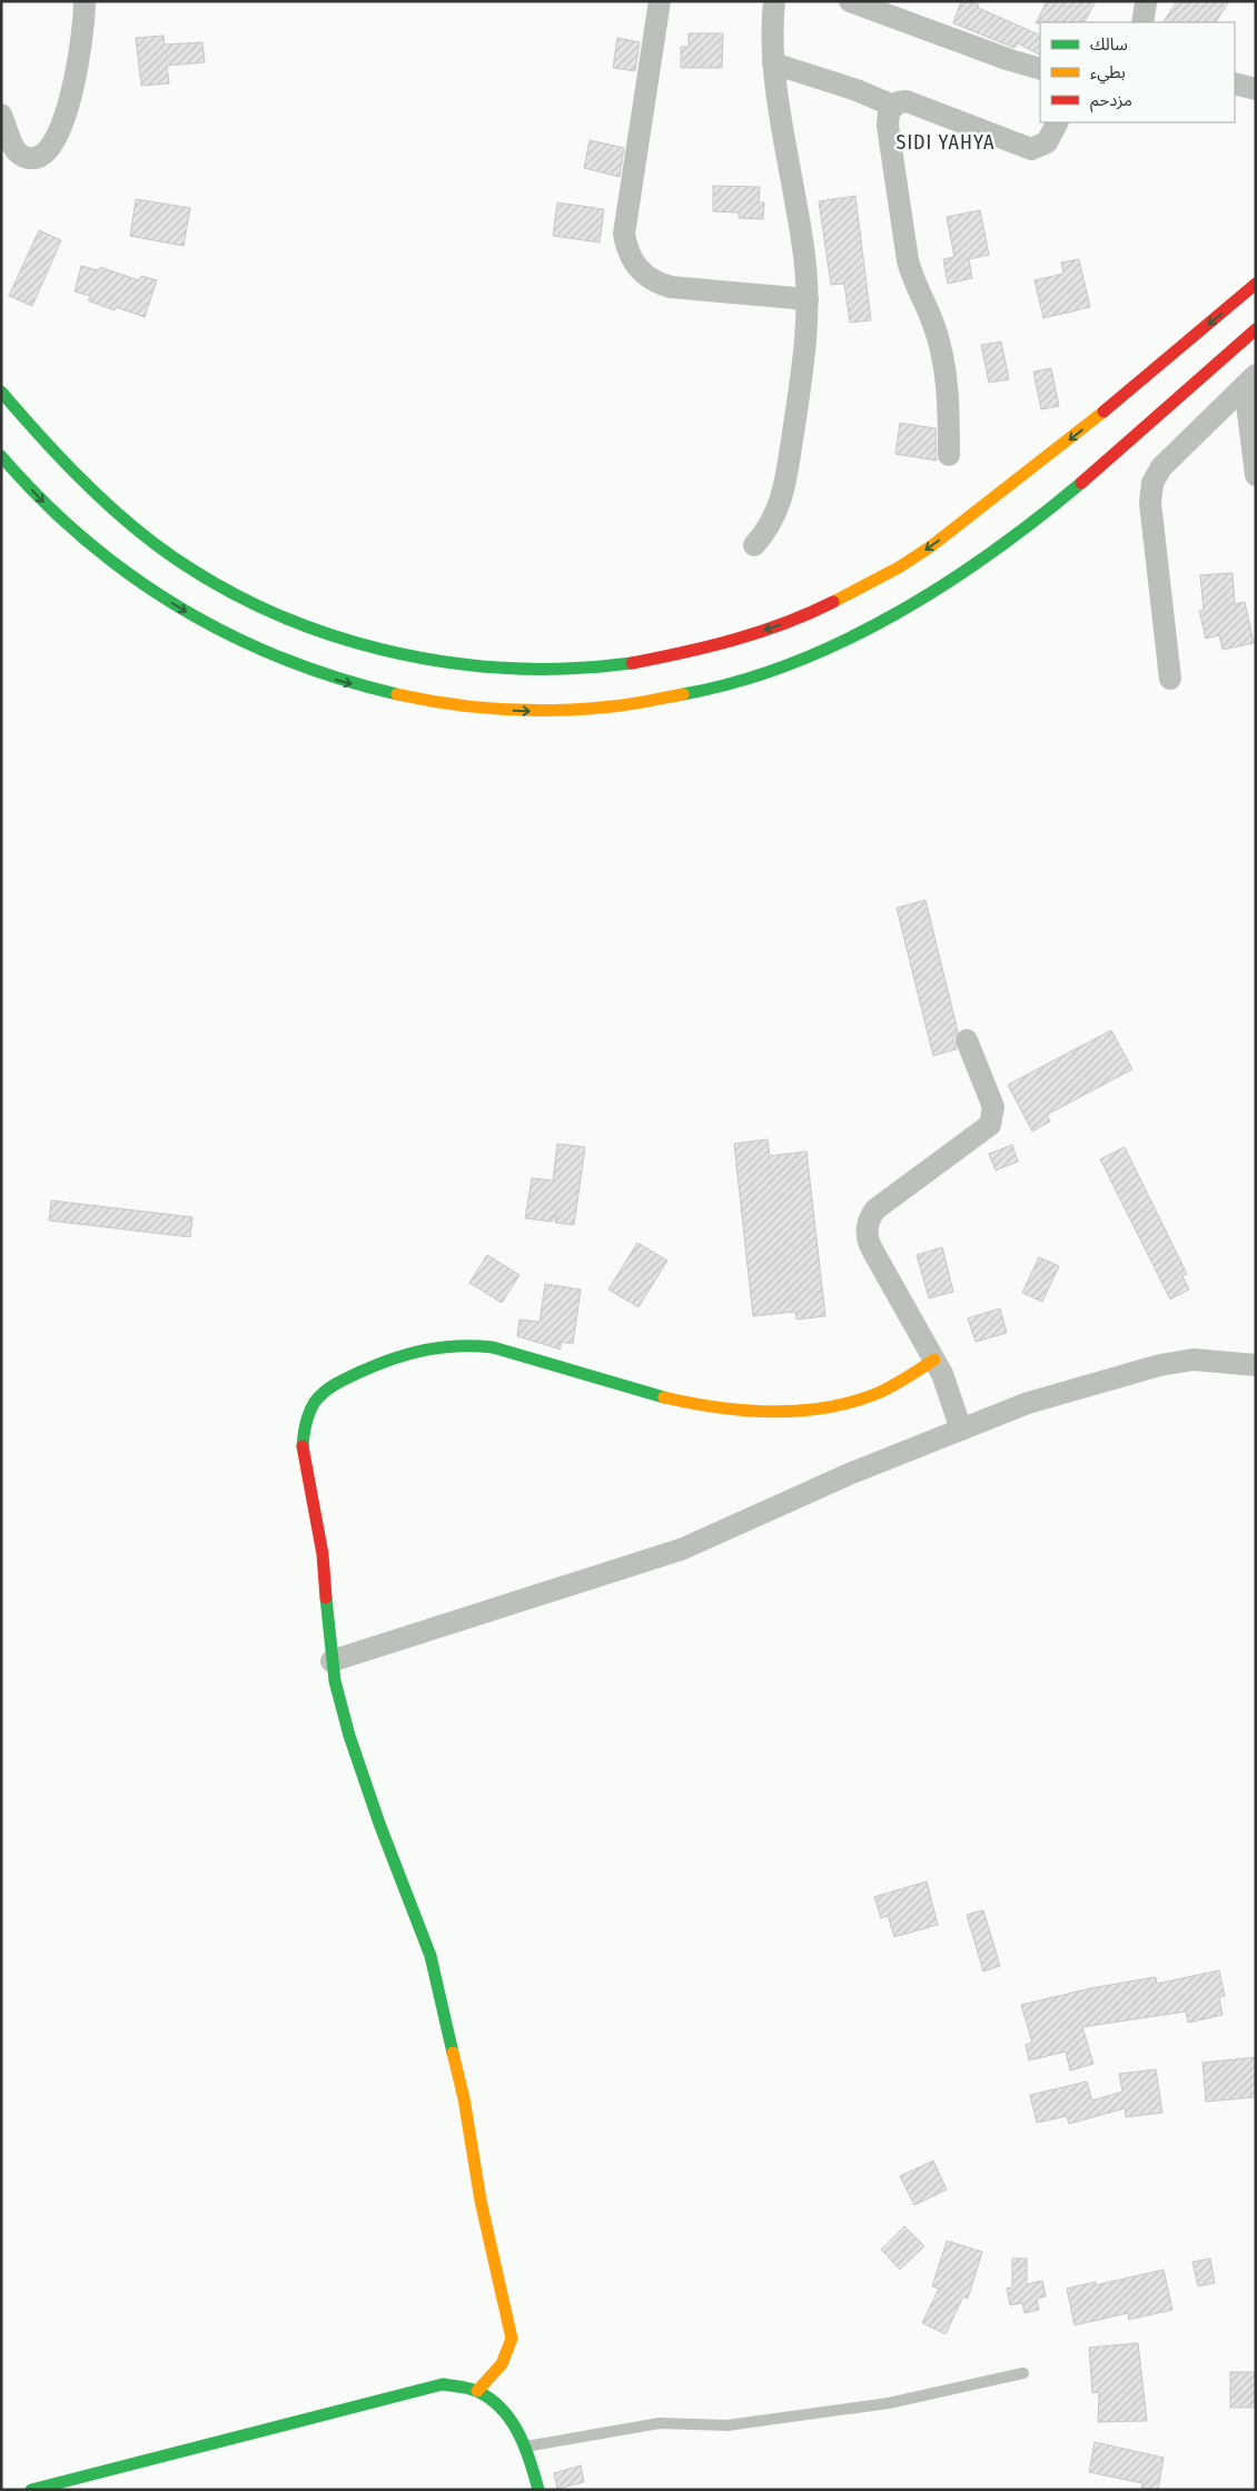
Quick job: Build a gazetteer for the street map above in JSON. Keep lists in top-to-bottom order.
{
  "districts": ["SIDI YAHYA"],
  "legend": ["سالك", "بطيء", "مزدحم"]
}
